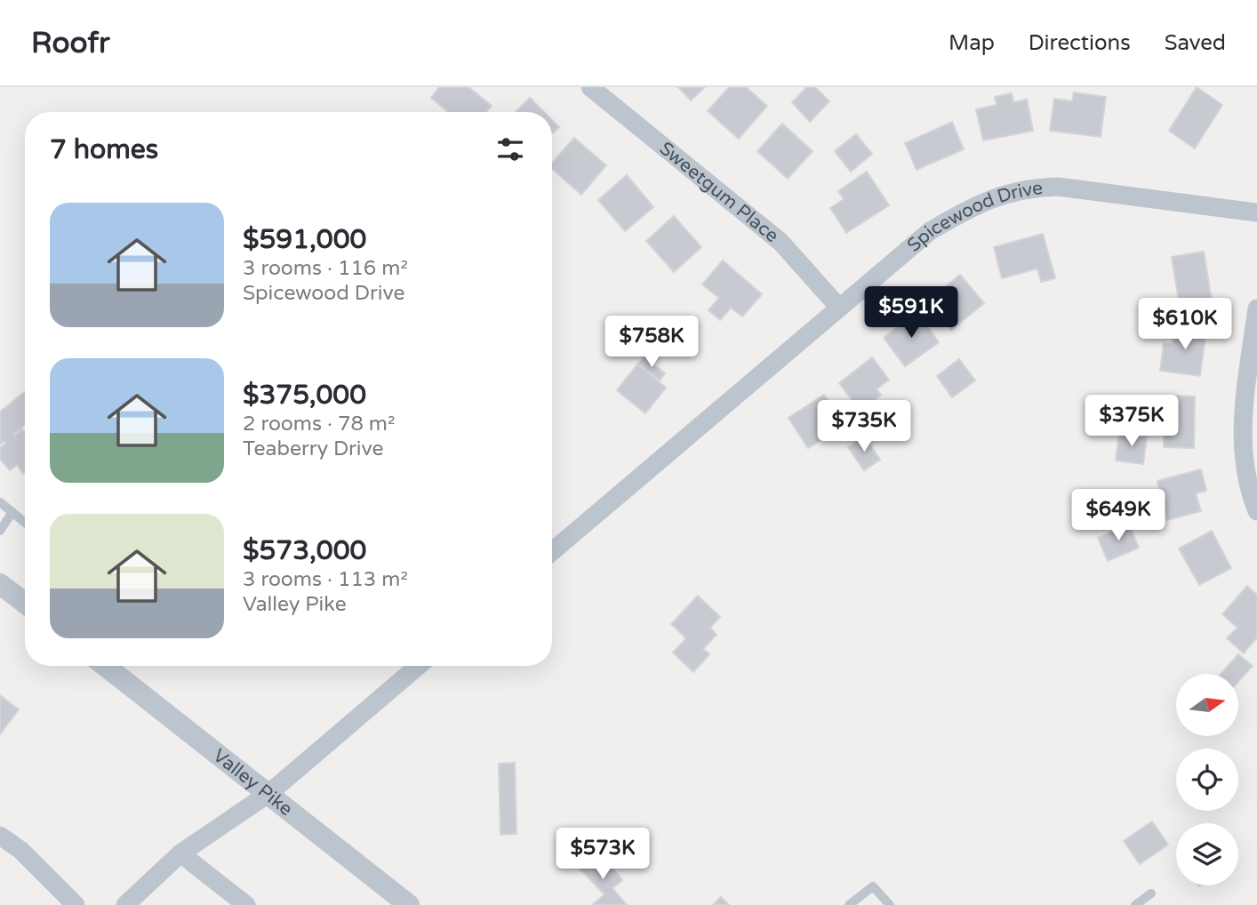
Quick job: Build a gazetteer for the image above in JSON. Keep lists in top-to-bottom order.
{
  "streets": {
    "street": ["Sweetgum Place", "Spicewood Drive", "Valley Pike"]
  },
  "crossings": [
    ["Sweetgum Place", "Spicewood Drive"]
  ],
  "north": "right",
  "page": {
    "header": "Roofr",
    "nav": ["Map", "Directions", "Saved"],
    "heading": "7 homes",
    "list": [
      {
        "name": "$591,000",
        "note": "3 rooms · 116 m² · Spicewood Drive"
      },
      {
        "name": "$375,000",
        "note": "2 rooms · 78 m² · Teaberry Drive"
      },
      {
        "name": "$573,000",
        "note": "3 rooms · 113 m² · Valley Pike"
      }
    ],
    "price": [
      "$591K",
      "$610K",
      "$758K",
      "$375K",
      "$735K",
      "$649K",
      "$573K"
    ]
  }
}
